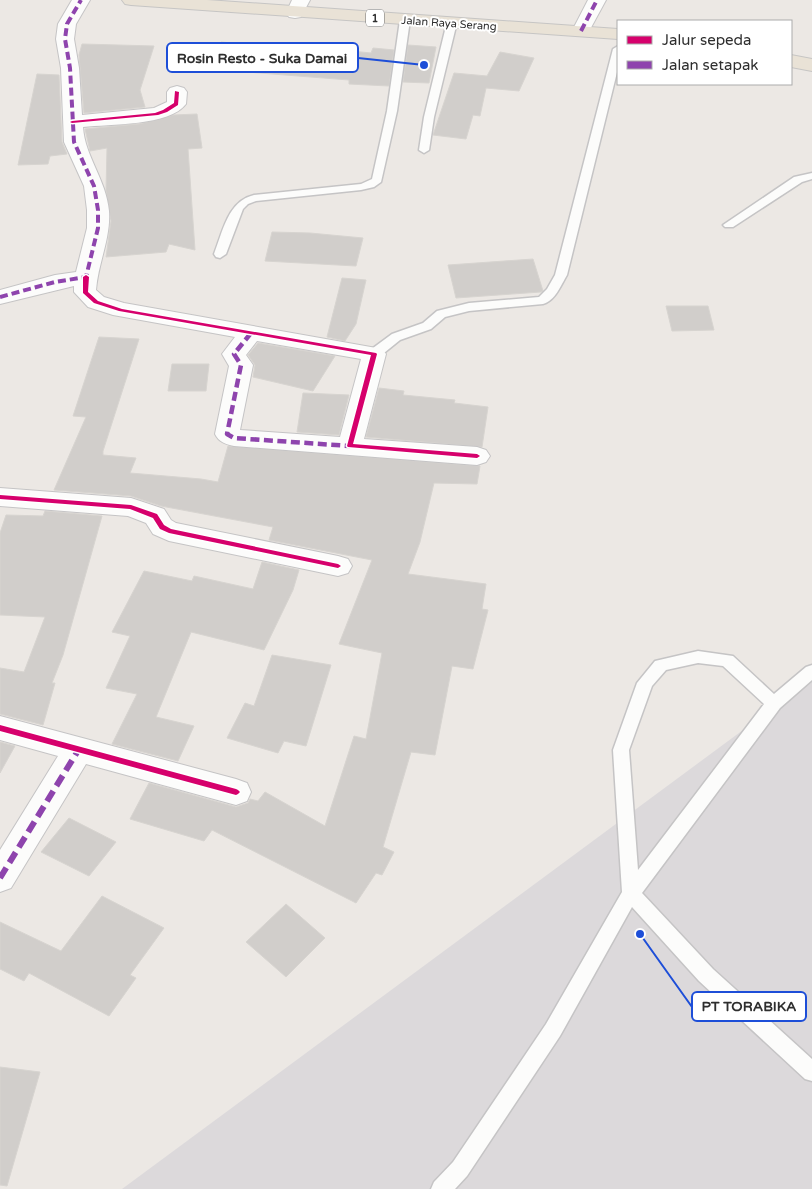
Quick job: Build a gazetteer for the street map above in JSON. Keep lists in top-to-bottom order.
{
  "streets": {
    "highway": ["1", "Jalan Raya Serang"]
  },
  "places": ["Rosin Resto - Suka Damai", "PT TORABIKA"],
  "legend": ["Jalur sepeda", "Jalan setapak"]
}
